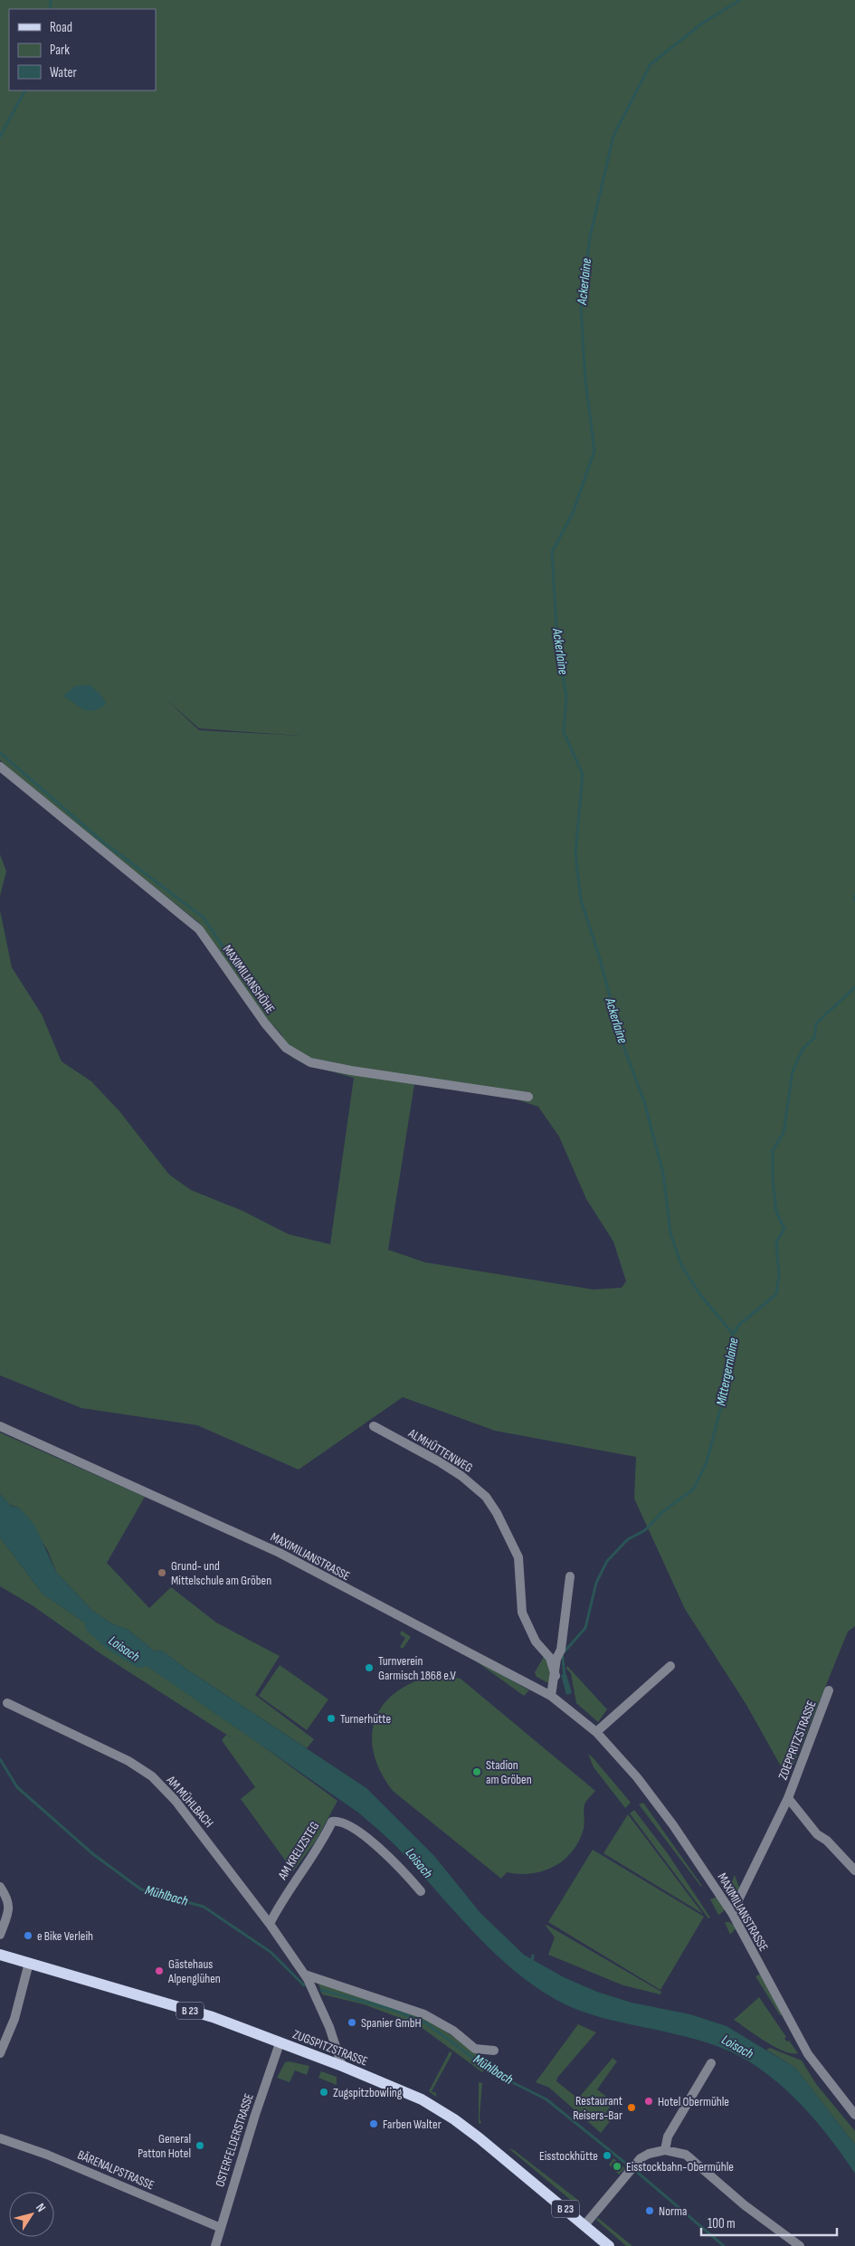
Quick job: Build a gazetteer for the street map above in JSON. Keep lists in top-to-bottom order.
{
  "streets": {
    "main road": ["B 23", "ZUGSPITZSTRASSE"],
    "street": [
      "MAXIMILIANSHÖHE",
      "ALMHÜTTENWEG",
      "MAXIMILIANSTRASSE",
      "ZOEPPRITZSTRASSE",
      "AM MÜHLBACH",
      "AM KREUZSTEG",
      "OSTERFELDERSTRASSE",
      "BÄRENALPSTRASSE"
    ]
  },
  "crossings": [
    ["MAXIMILIANSTRASSE", "ZOEPPRITZSTRASSE"],
    ["AM MÜHLBACH", "AM KREUZSTEG"],
    ["AM MÜHLBACH", "ZUGSPITZSTRASSE"],
    ["ZUGSPITZSTRASSE", "OSTERFELDERSTRASSE"],
    ["OSTERFELDERSTRASSE", "BÄRENALPSTRASSE"]
  ],
  "water": [
    "Ackerlaine",
    "Mittergernlaine",
    "Loisach",
    "Mühlbach"
  ],
  "places": [
    "Grund- und Mittelschule am Gröben",
    "Turnverein Garmisch 1868 e.V",
    "Turnerhütte",
    "Stadion am Gröben",
    "e Bike Verleih",
    "Gästehaus Alpenglühen",
    "Spanier GmbH",
    "Zugspitzbowling",
    "Hotel Obermühle",
    "Restaurant Reisers-Bar",
    "Farben Walter",
    "General Patton Hotel",
    "Eisstockhütte",
    "Eisstockbahn-Obermühle",
    "Norma"
  ],
  "legend": ["Road", "Park", "Water"],
  "scale_bar": "100 m",
  "north": "top right"
}
